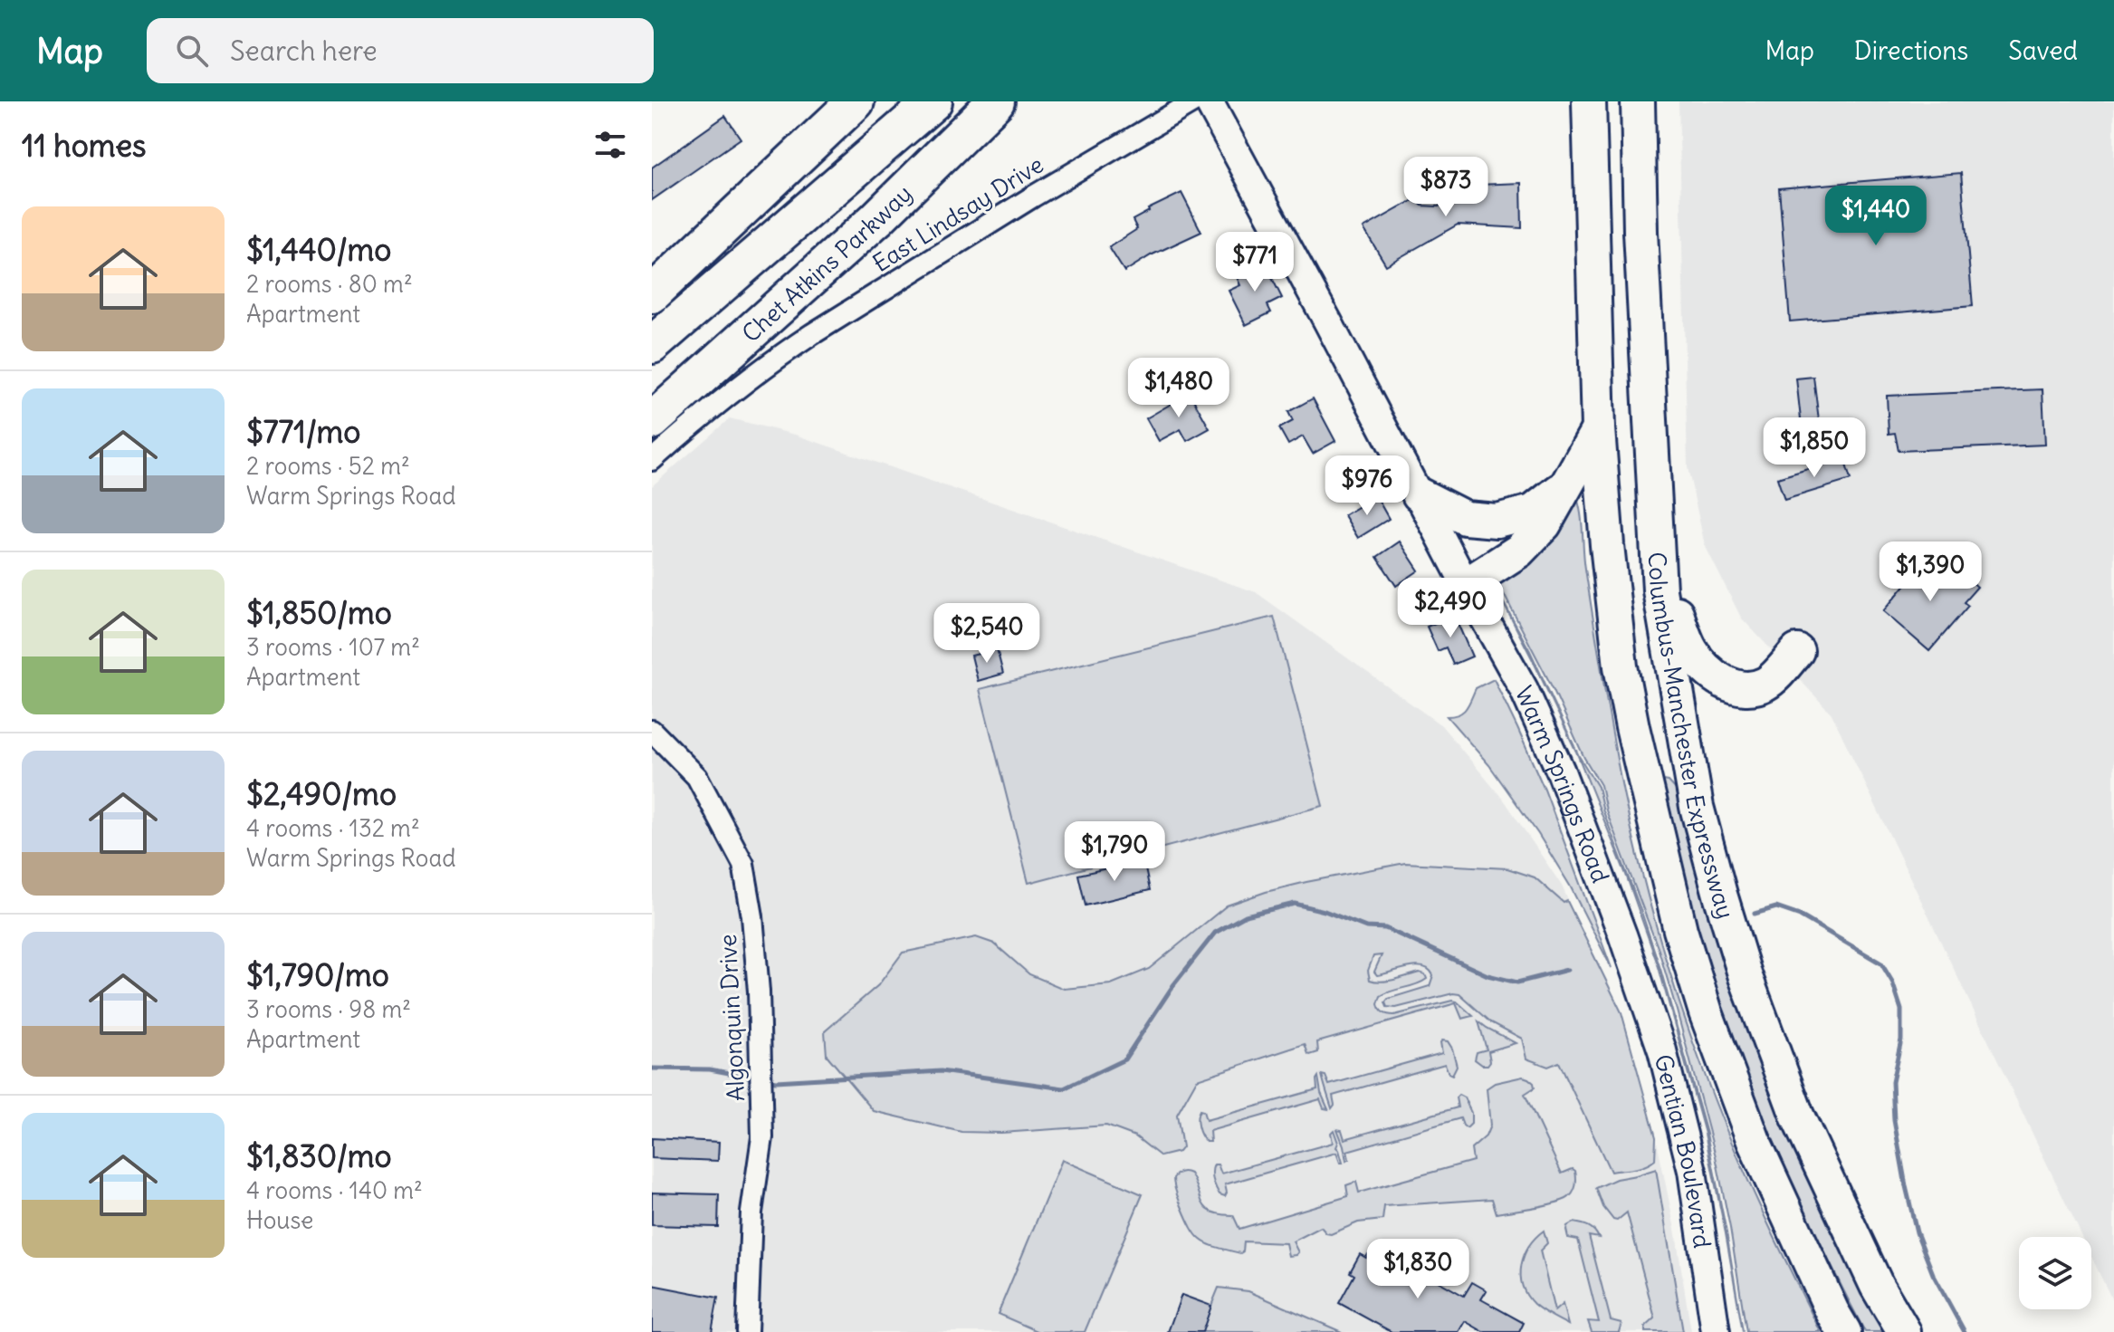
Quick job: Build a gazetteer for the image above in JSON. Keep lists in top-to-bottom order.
{
  "streets": {
    "highway": ["Chet Atkins Parkway", "Columbus-Manchester Expressway"],
    "main road": ["Warm Springs Road", "Gentian Boulevard"],
    "street": ["East Lindsay Drive", "Algonquin Drive"]
  },
  "crossings": [
    ["Warm Springs Road", "Gentian Boulevard"]
  ],
  "page": {
    "header": "Map",
    "search": "Search here",
    "nav": ["Map", "Directions", "Saved"],
    "heading": "11 homes",
    "price": [
      "$873",
      "$1,440",
      "$771",
      "$1,480",
      "$1,850",
      "$976",
      "$1,390",
      "$2,490",
      "$2,540",
      "$1,790",
      "$1,830"
    ],
    "list": [
      {
        "name": "$1,440/mo",
        "note": "2 rooms · 80 m² · Apartment"
      },
      {
        "name": "$771/mo",
        "note": "2 rooms · 52 m² · Warm Springs Road"
      },
      {
        "name": "$1,850/mo",
        "note": "3 rooms · 107 m² · Apartment"
      },
      {
        "name": "$2,490/mo",
        "note": "4 rooms · 132 m² · Warm Springs Road"
      },
      {
        "name": "$1,790/mo",
        "note": "3 rooms · 98 m² · Apartment"
      },
      {
        "name": "$1,830/mo",
        "note": "4 rooms · 140 m² · House"
      }
    ]
  }
}
